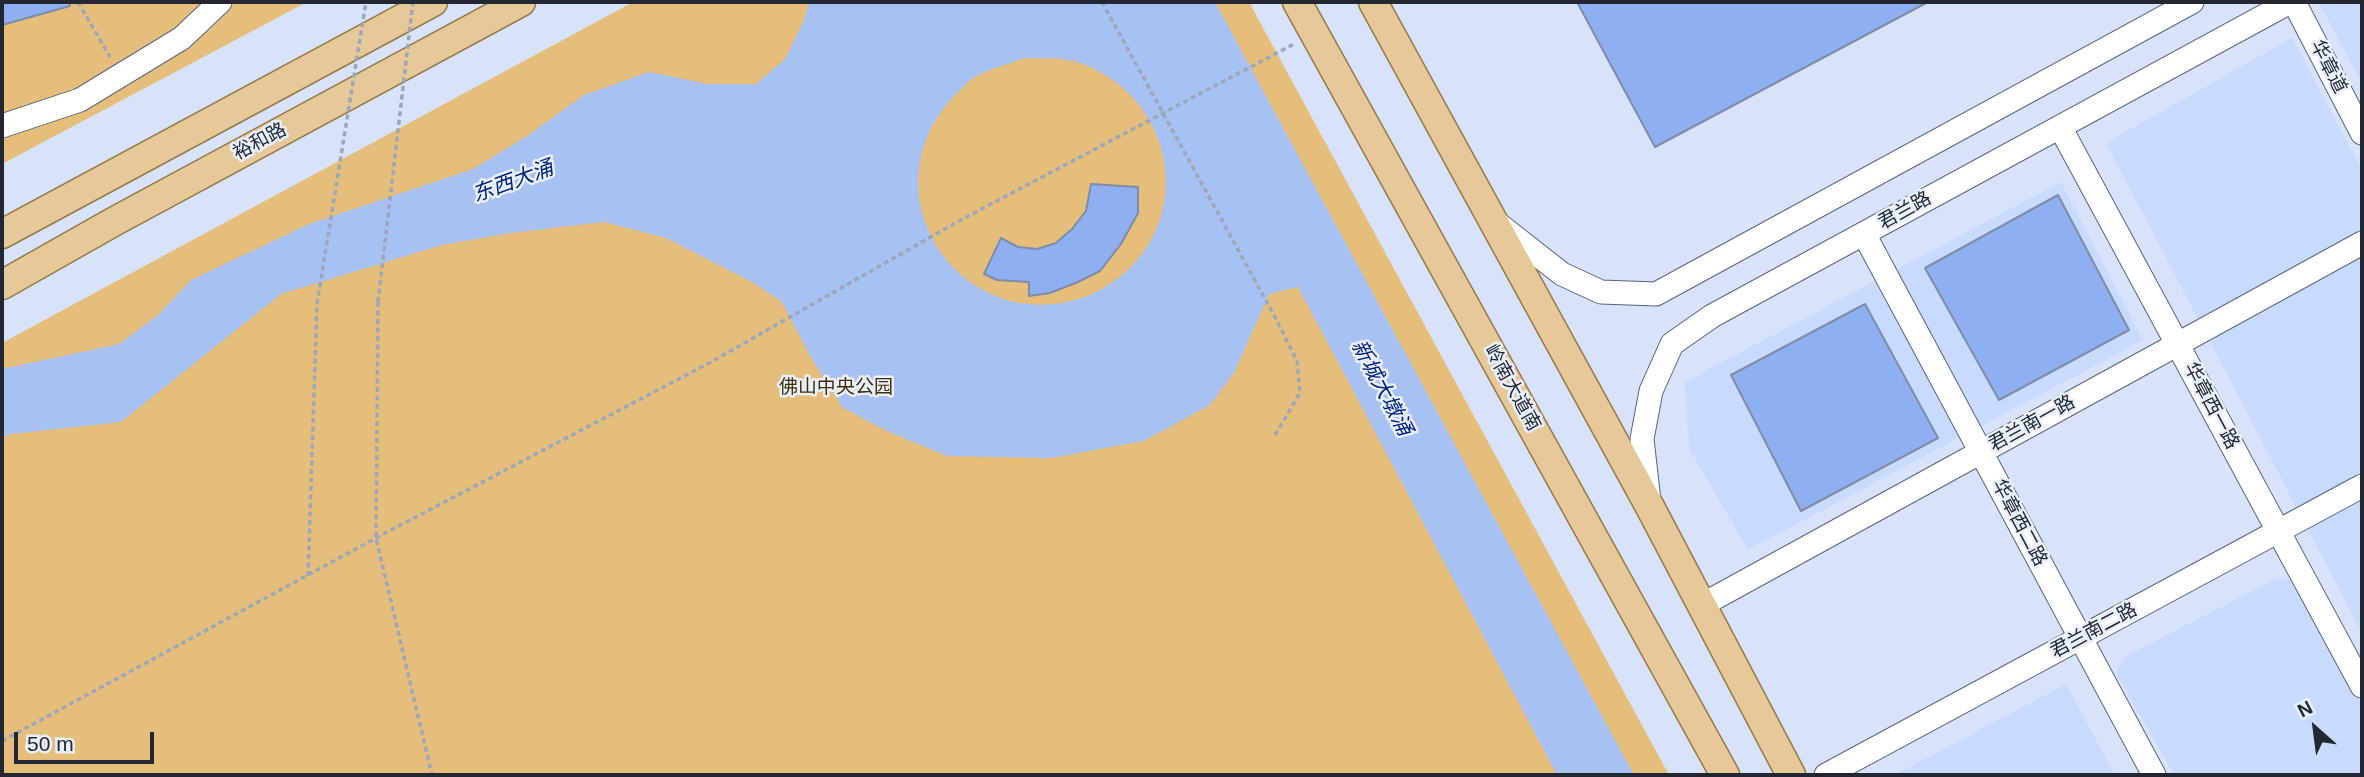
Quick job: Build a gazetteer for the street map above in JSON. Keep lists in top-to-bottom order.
{
  "streets": {
    "main road": ["裕和路", "岭南大道南"],
    "street": [
      "华章道",
      "君兰路",
      "华章西一路",
      "君兰南一路",
      "华章西二路",
      "君兰南二路"
    ]
  },
  "crossings": [
    ["华章道", "君兰路"],
    ["君兰路", "华章西一路"],
    ["君兰路", "华章西二路"],
    ["华章西一路", "君兰南一路"],
    ["华章西一路", "君兰南二路"],
    ["君兰南一路", "华章西二路"],
    ["华章西二路", "君兰南二路"]
  ],
  "water": ["东西大涌", "新城大墩涌"],
  "parks": ["佛山中央公园"],
  "scale_bar": "50 m",
  "north": "top left"
}
